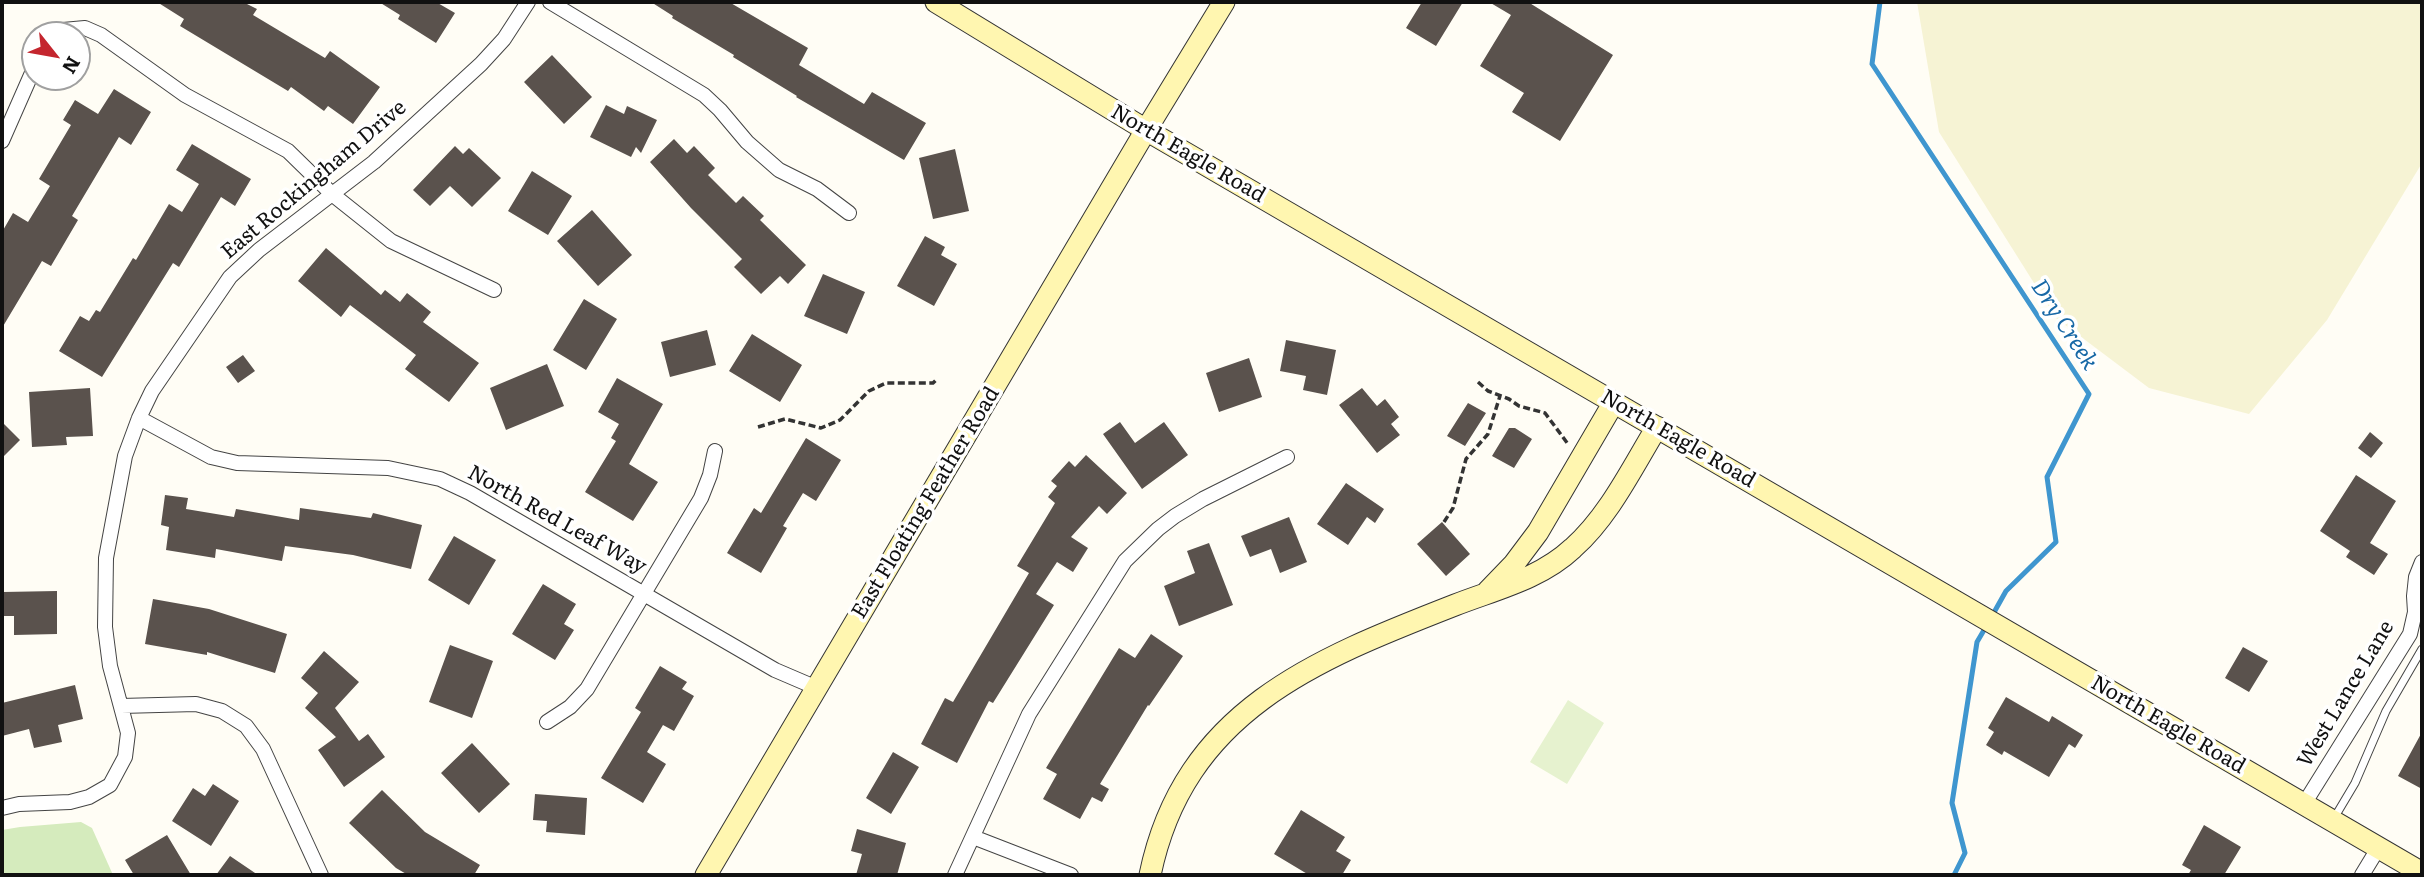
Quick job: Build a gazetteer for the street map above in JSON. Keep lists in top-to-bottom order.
{
  "streets": {
    "main road": ["North Eagle Road", "East Floating Feather Road"],
    "street": ["East Rockingham Drive", "North Red Leaf Way", "West Lance Lane"]
  },
  "crossings": [
    ["North Eagle Road", "East Floating Feather Road"],
    ["North Eagle Road", "West Lance Lane"],
    ["East Rockingham Drive", "North Red Leaf Way"],
    ["East Floating Feather Road", "North Red Leaf Way"]
  ],
  "water": ["Dry Creek"],
  "north": "bottom right"
}
